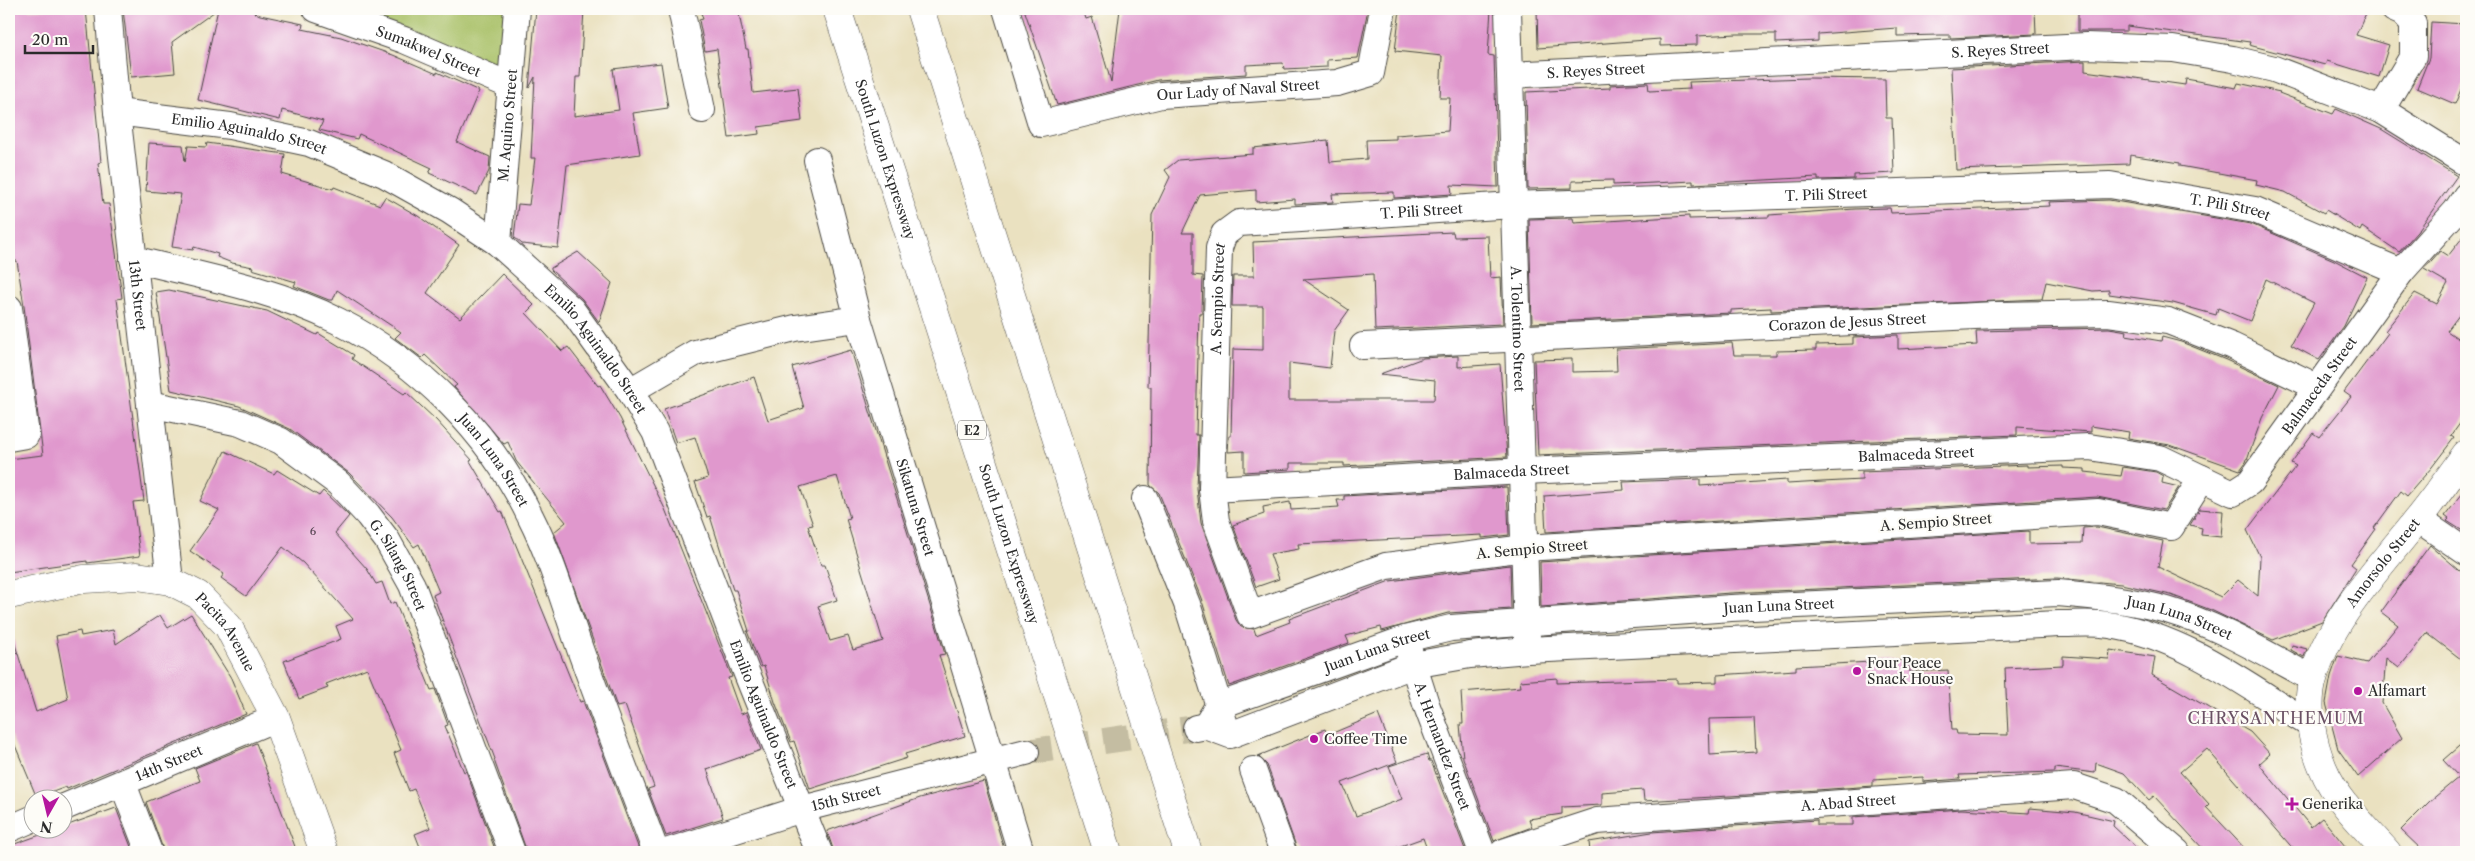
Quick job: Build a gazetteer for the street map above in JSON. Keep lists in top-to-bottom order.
{
  "streets": {
    "main road": [
      "South Luzon Expressway",
      "E2",
      "Amorsolo Street",
      "Pacita Avenue"
    ],
    "street": [
      "S. Reyes Street",
      "Sumakwel Street",
      "Our Lady of Naval Street",
      "M. Aquino Street",
      "Emilio Aguinaldo Street",
      "T. Pili Street",
      "13th Street",
      "A. Sempio Street",
      "Corazon de Jesus Street",
      "A. Tolentino Street",
      "Balmaceda Street",
      "Juan Luna Street",
      "Sikatuna Street",
      "G. Silang Street",
      "A. Hernandez Street",
      "14th Street",
      "15th Street",
      "A. Abad Street"
    ]
  },
  "crossings": [
    ["S. Reyes Street", "A. Tolentino Street"],
    ["Sumakwel Street", "M. Aquino Street"],
    ["M. Aquino Street", "Emilio Aguinaldo Street"],
    ["Emilio Aguinaldo Street", "13th Street"],
    ["Emilio Aguinaldo Street", "15th Street"],
    ["T. Pili Street", "A. Sempio Street"],
    ["T. Pili Street", "A. Tolentino Street"],
    ["T. Pili Street", "Balmaceda Street"],
    ["13th Street", "Juan Luna Street"],
    ["13th Street", "G. Silang Street"],
    ["13th Street", "Pacita Avenue"],
    ["A. Sempio Street", "A. Tolentino Street"],
    ["A. Sempio Street", "Balmaceda Street"],
    ["Corazon de Jesus Street", "A. Tolentino Street"],
    ["Corazon de Jesus Street", "Balmaceda Street"],
    ["A. Tolentino Street", "Balmaceda Street"],
    ["A. Tolentino Street", "Juan Luna Street"],
    ["Juan Luna Street", "Amorsolo Street"],
    ["Juan Luna Street", "A. Hernandez Street"],
    ["Sikatuna Street", "15th Street"],
    ["Pacita Avenue", "14th Street"]
  ],
  "districts": ["CHRYSANTHEMUM"],
  "places": {
    "other": ["Four Peace Snack House", "Alfamart", "Coffee Time"],
    "health": ["Generika"]
  },
  "house_numbers": ["6"],
  "scale_bar": "20 m",
  "north": "bottom"
}
